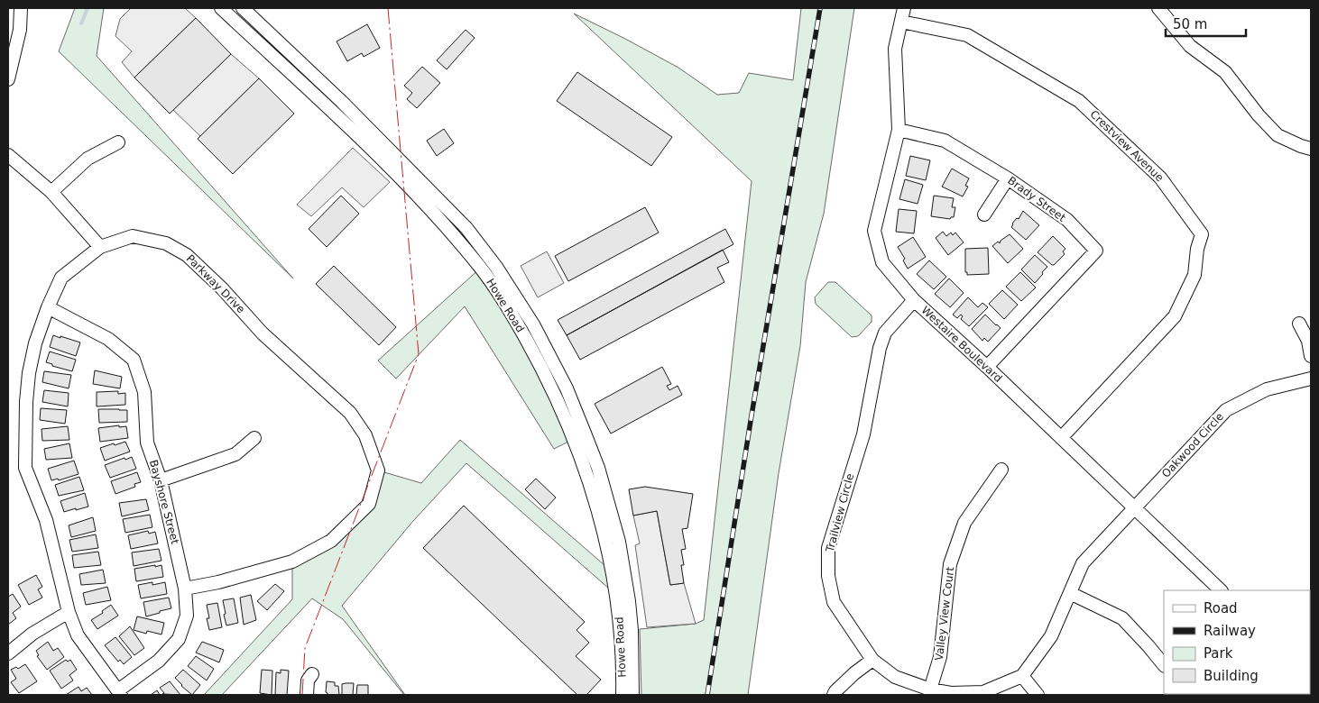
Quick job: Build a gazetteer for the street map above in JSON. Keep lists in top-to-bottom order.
{
  "streets": {
    "street": [
      "Crestview Avenue",
      "Brady Street",
      "Parkway Drive",
      "Howe Road",
      "Westaire Boulevard",
      "Oakwood Circle",
      "Bayshore Street",
      "Trailview Circle",
      "Valley View Court"
    ]
  },
  "crossings": [
    ["Crestview Avenue", "Westaire Boulevard"],
    ["Brady Street", "Westaire Boulevard"],
    ["Parkway Drive", "Bayshore Street"],
    ["Westaire Boulevard", "Oakwood Circle"],
    ["Westaire Boulevard", "Trailview Circle"],
    ["Trailview Circle", "Valley View Court"]
  ],
  "legend": [
    "Road",
    "Railway",
    "Park",
    "Building"
  ],
  "scale_bar": "50 m"
}
